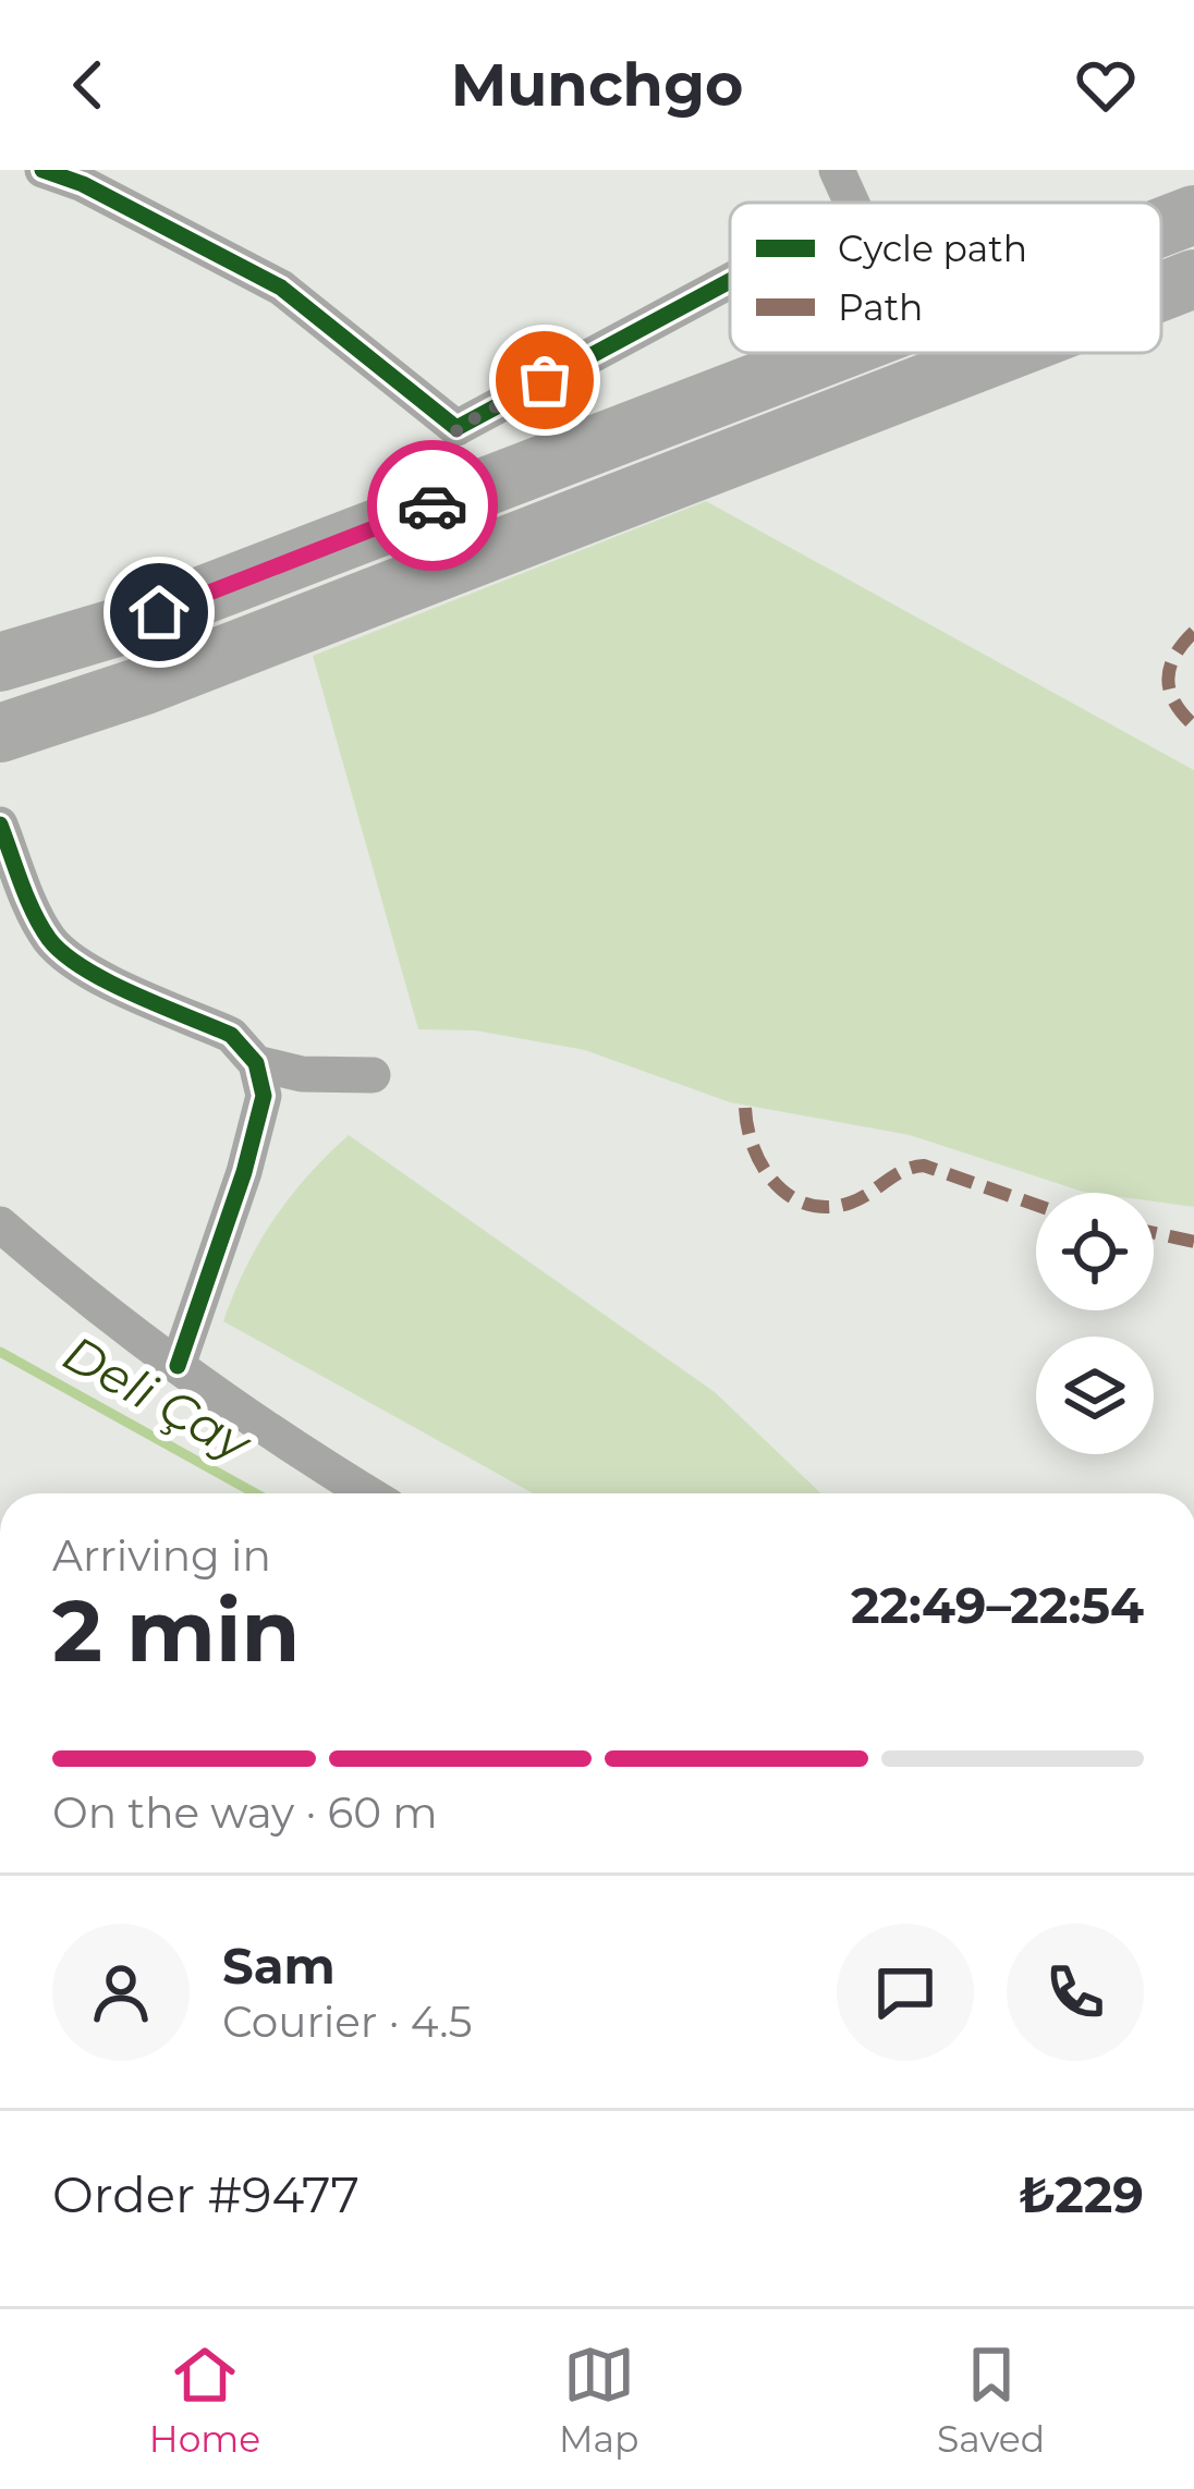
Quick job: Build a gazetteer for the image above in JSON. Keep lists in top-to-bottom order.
{
  "water": ["Deli Çay"],
  "legend": ["Cycle path", "Path"],
  "page": {
    "header": "Munchgo",
    "heading": ["2 min", "Arriving in", "22:49–22:54"],
    "panel": [
      "Sam",
      "Courier · 4.5",
      "Order #9477",
      "₺229"
    ],
    "bar": "On the way · 60 m",
    "tabs": ["Home", "Map", "Saved"]
  }
}
